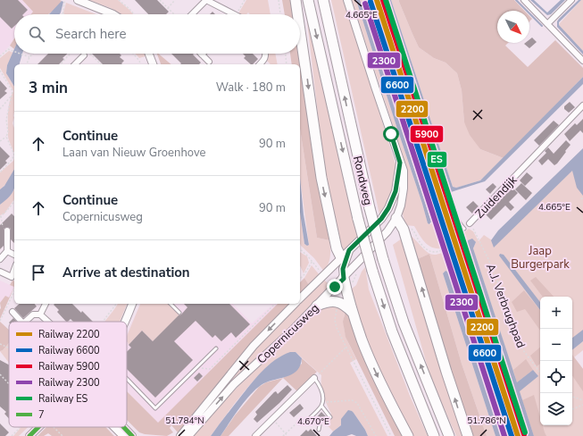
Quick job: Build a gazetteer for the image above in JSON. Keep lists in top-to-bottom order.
{
  "streets": {
    "highway": ["Rondweg"],
    "street": ["Zuidendijk", "Copernicusweg"],
    "path": ["A.J. Verbrughpad"]
  },
  "parks": ["Jaap Burgerpark"],
  "lines": [
    "rail line 2200",
    "rail line 5900",
    "rail line ES",
    "rail line 6600",
    "rail line 2300",
    "transit line 7"
  ],
  "legend": [
    "Railway 2200",
    "Railway 6600",
    "Railway 5900",
    "Railway 2300",
    "Railway ES",
    "7"
  ],
  "north": "bottom right",
  "page": {
    "search": "Search here",
    "heading": ["3 min", "Walk · 180 m"],
    "list": [
      ["Continue", "Laan van Nieuw Groenhove", "90 m"],
      ["Continue", "Copernicusweg", "90 m"],
      "Arrive at destination"
    ],
    "map_buttons": ["+", "−"]
  },
  "coordinates": [
    "4.665°E",
    "51.784°N",
    "51.786°N",
    "4.670°E"
  ]
}
